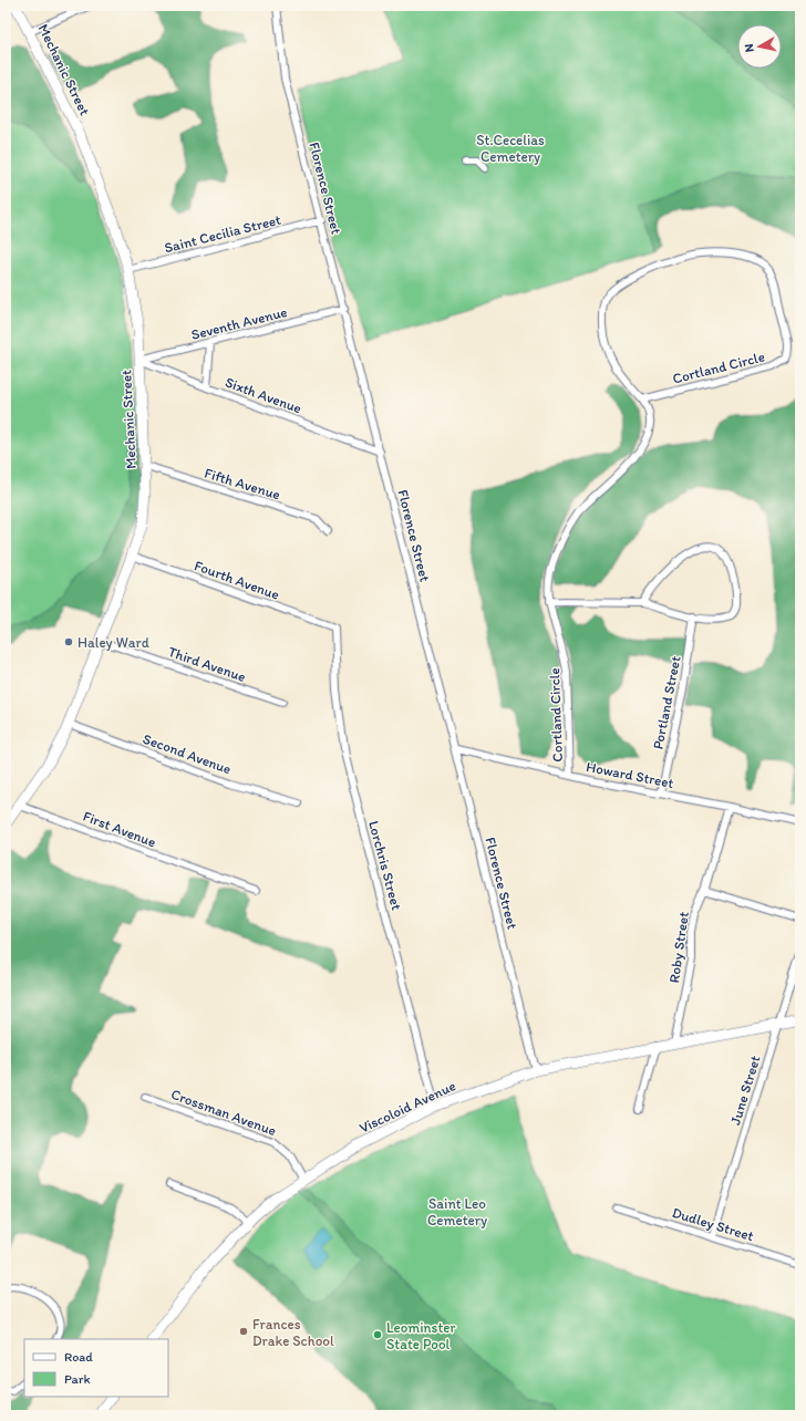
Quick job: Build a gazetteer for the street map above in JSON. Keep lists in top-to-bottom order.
{
  "streets": {
    "main road": ["Mechanic Street", "Viscoloid Avenue"],
    "street": [
      "Florence Street",
      "Saint Cecilia Street",
      "Seventh Avenue",
      "Cortland Circle",
      "Sixth Avenue",
      "Fifth Avenue",
      "Fourth Avenue",
      "Third Avenue",
      "Portland Street",
      "Second Avenue",
      "Howard Street",
      "First Avenue",
      "Lorchris Street",
      "Roby Street",
      "June Street",
      "Crossman Avenue",
      "Dudley Street"
    ]
  },
  "crossings": [
    ["Mechanic Street", "Saint Cecilia Street"],
    ["Mechanic Street", "Seventh Avenue"],
    ["Mechanic Street", "Sixth Avenue"],
    ["Mechanic Street", "Fifth Avenue"],
    ["Mechanic Street", "Fourth Avenue"],
    ["Mechanic Street", "Third Avenue"],
    ["Mechanic Street", "Second Avenue"],
    ["Mechanic Street", "First Avenue"],
    ["Florence Street", "Saint Cecilia Street"],
    ["Florence Street", "Seventh Avenue"],
    ["Florence Street", "Sixth Avenue"],
    ["Florence Street", "Howard Street"],
    ["Florence Street", "Viscoloid Avenue"],
    ["Seventh Avenue", "Sixth Avenue"],
    ["Cortland Circle", "Howard Street"],
    ["Fourth Avenue", "Lorchris Street"],
    ["Portland Street", "Howard Street"],
    ["Howard Street", "Roby Street"],
    ["Lorchris Street", "Viscoloid Avenue"],
    ["Roby Street", "Viscoloid Avenue"],
    ["June Street", "Viscoloid Avenue"],
    ["June Street", "Dudley Street"],
    ["Viscoloid Avenue", "Crossman Avenue"]
  ],
  "parks": ["St.Cecelias Cemetery", "Saint Leo Cemetery"],
  "places": ["Haley Ward", "Frances Drake School", "Leominster State Pool"],
  "legend": ["Road", "Park"],
  "north": "left"
}
